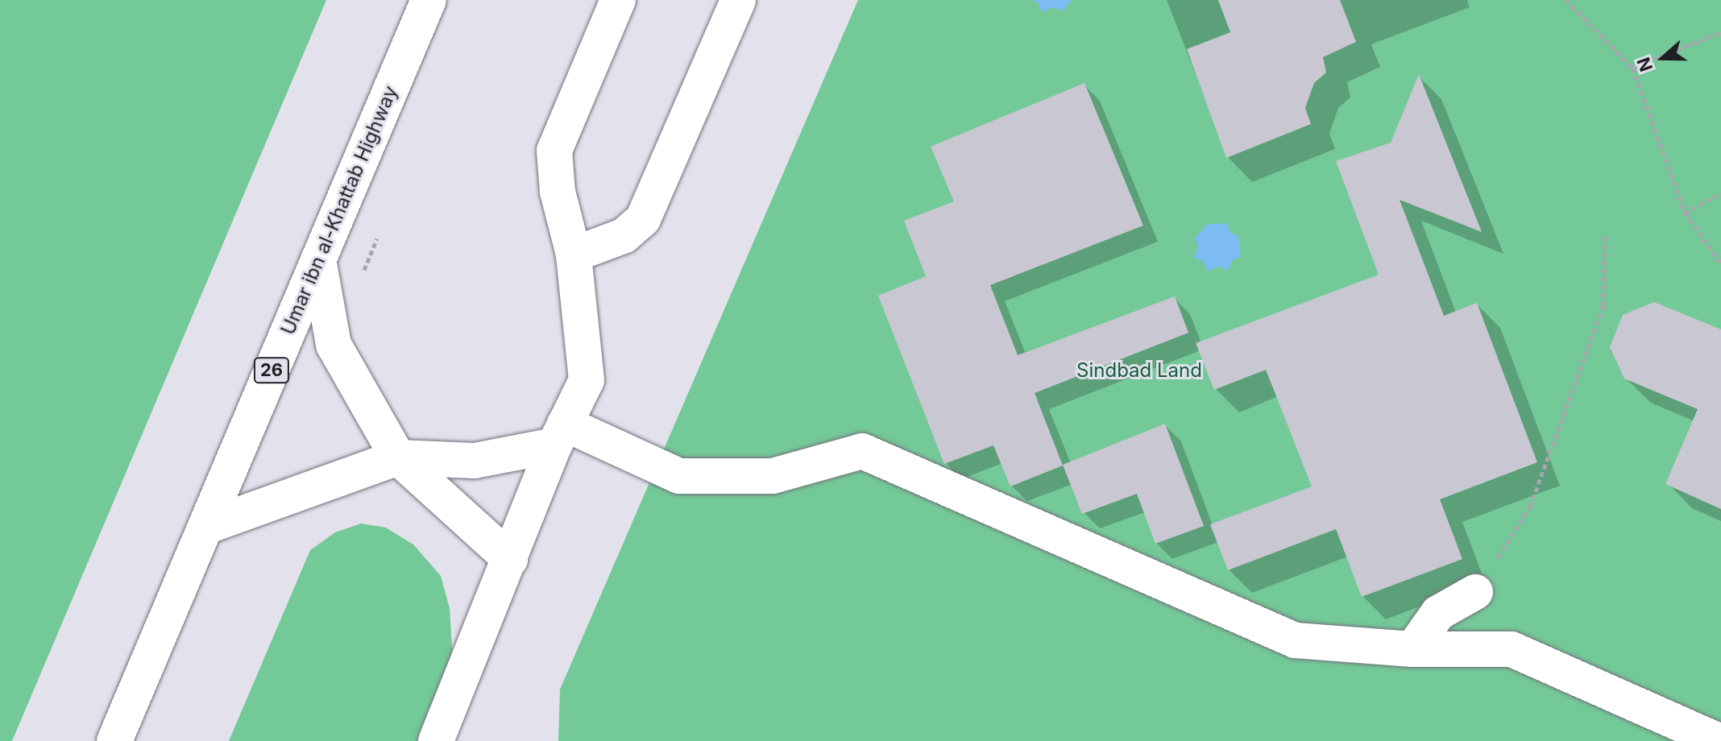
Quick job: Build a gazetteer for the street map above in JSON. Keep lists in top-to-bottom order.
{
  "streets": {
    "main road": ["Umar ibn al-Khattab Highway", "26"]
  },
  "parks": ["Sindbad Land"],
  "north": "left"
}
